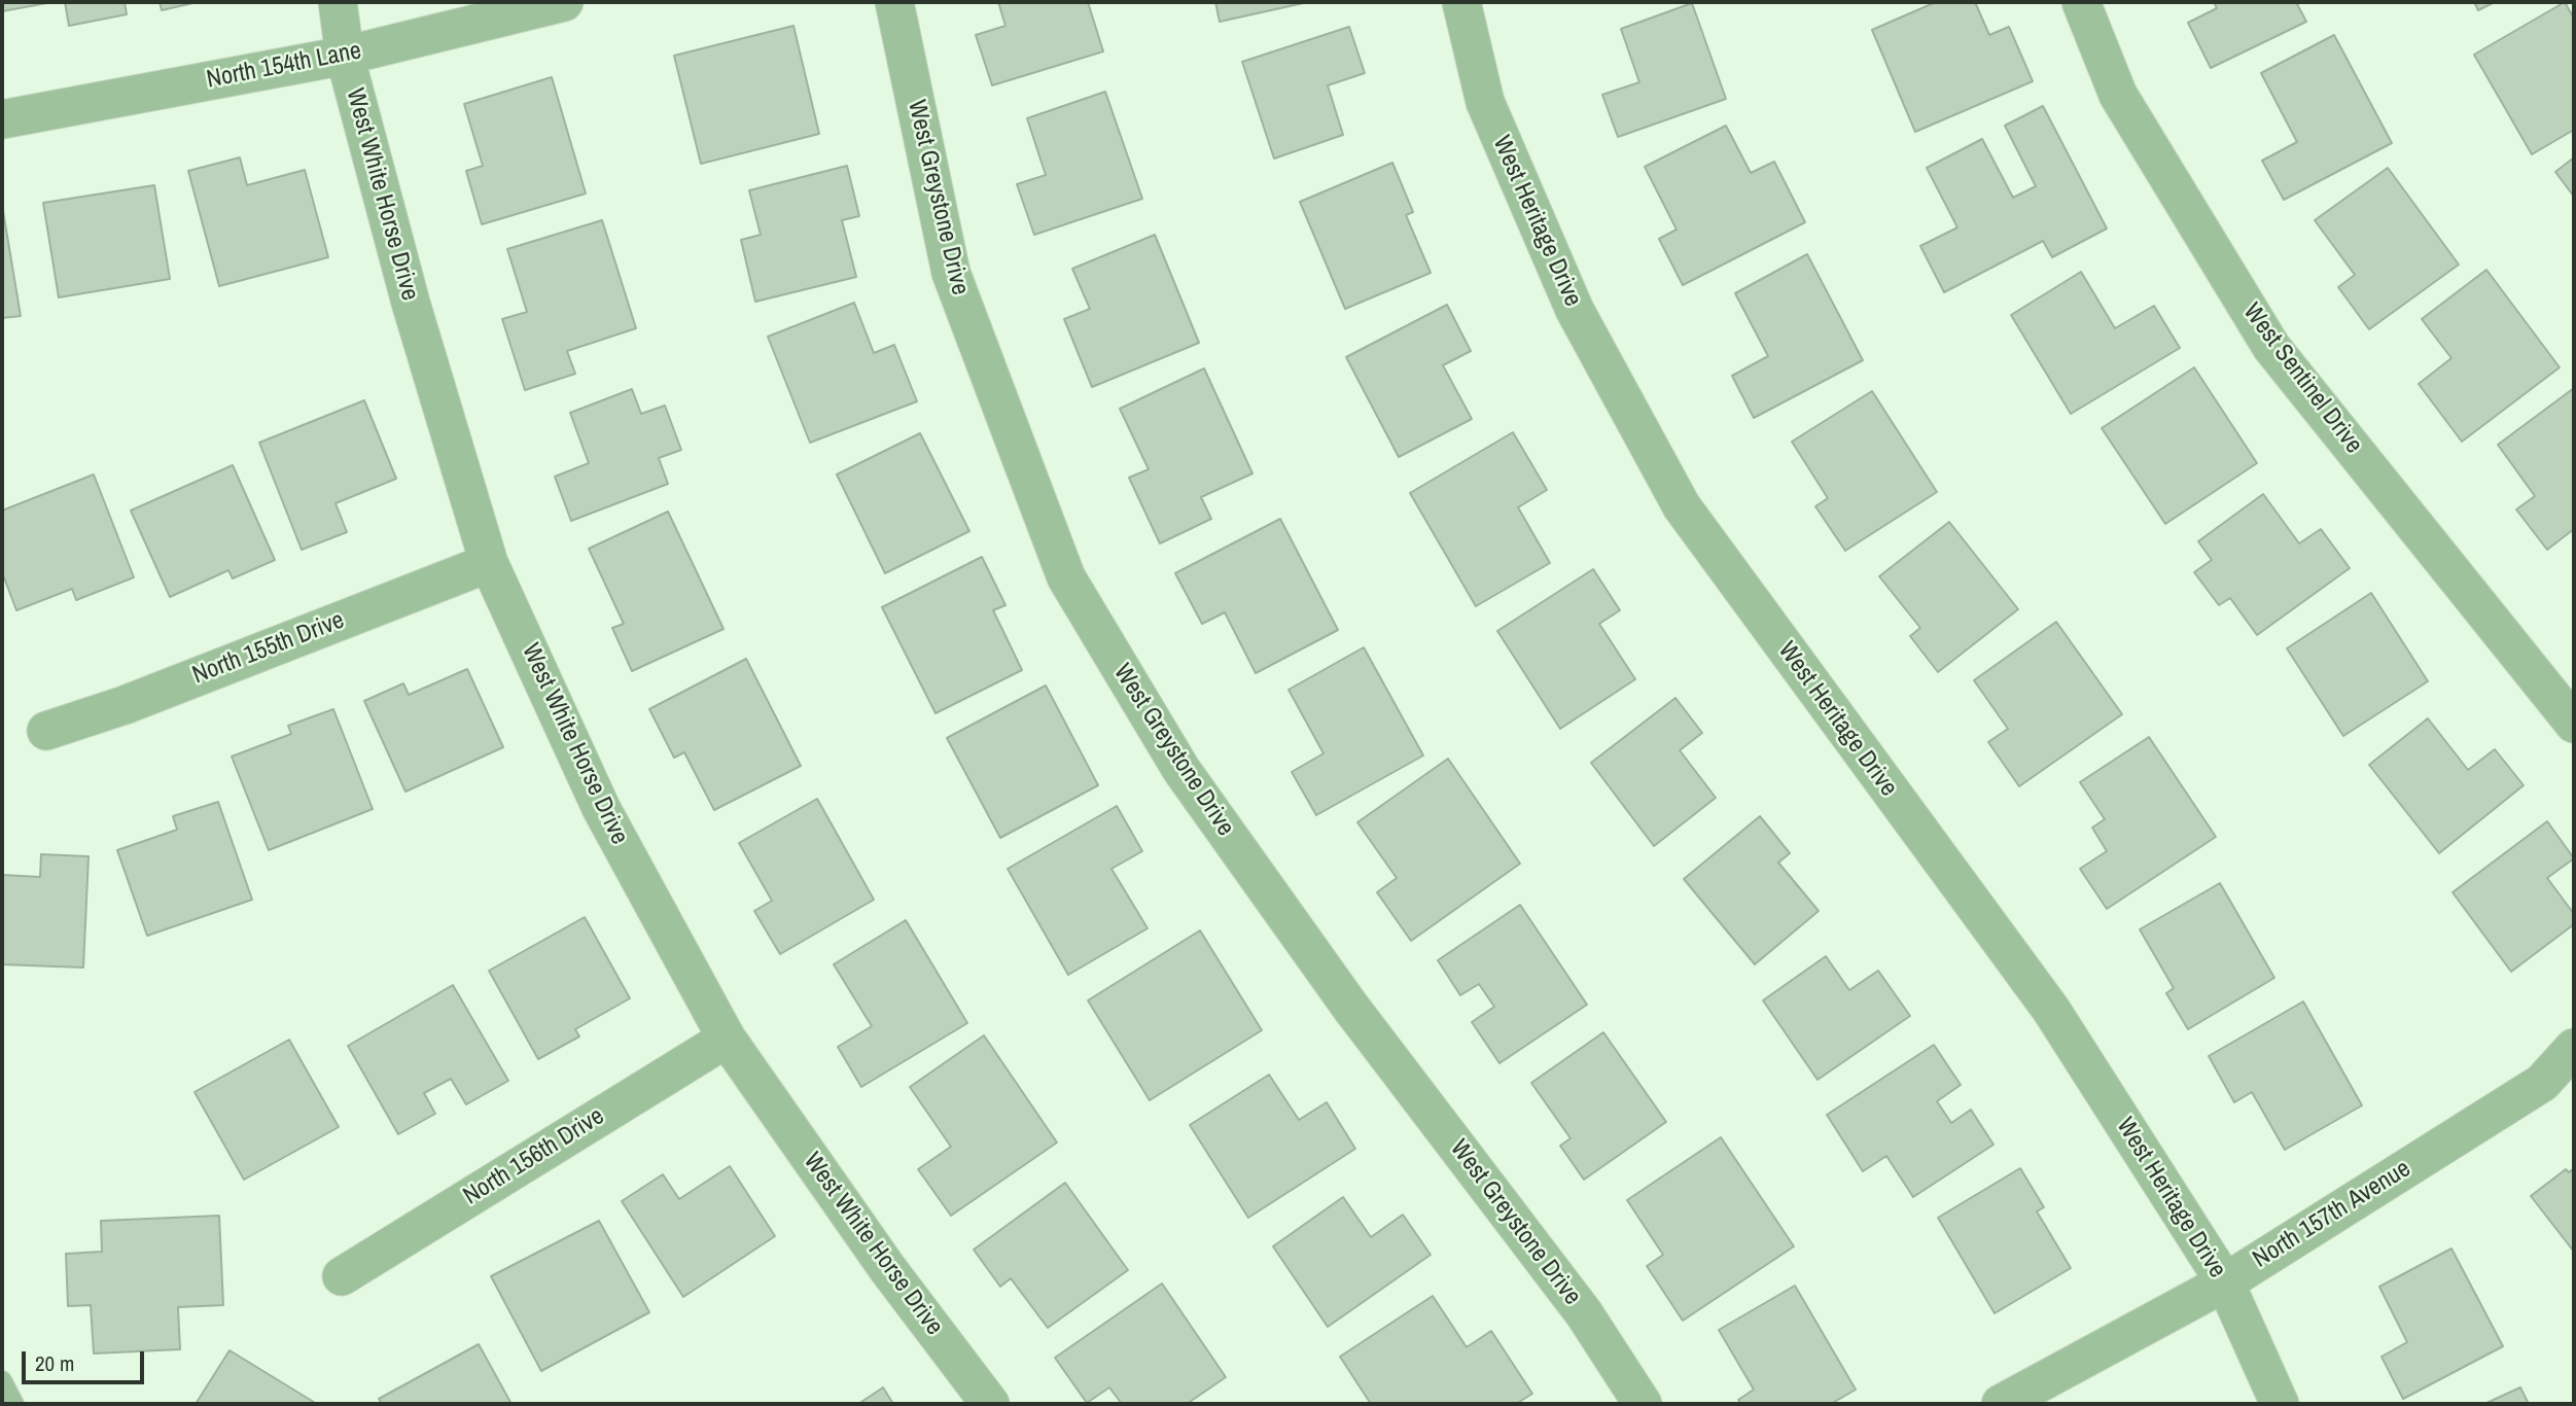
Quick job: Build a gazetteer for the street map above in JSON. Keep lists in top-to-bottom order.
{
  "streets": {
    "street": [
      "North 154th Lane",
      "West White Horse Drive",
      "West Greystone Drive",
      "West Heritage Drive",
      "West Sentinel Drive",
      "North 155th Drive",
      "North 156th Drive",
      "North 157th Avenue"
    ]
  },
  "crossings": [
    ["North 154th Lane", "West White Horse Drive"],
    ["West White Horse Drive", "North 155th Drive"],
    ["West White Horse Drive", "North 156th Drive"],
    ["West Heritage Drive", "North 157th Avenue"]
  ],
  "scale_bar": "20 m"
}
